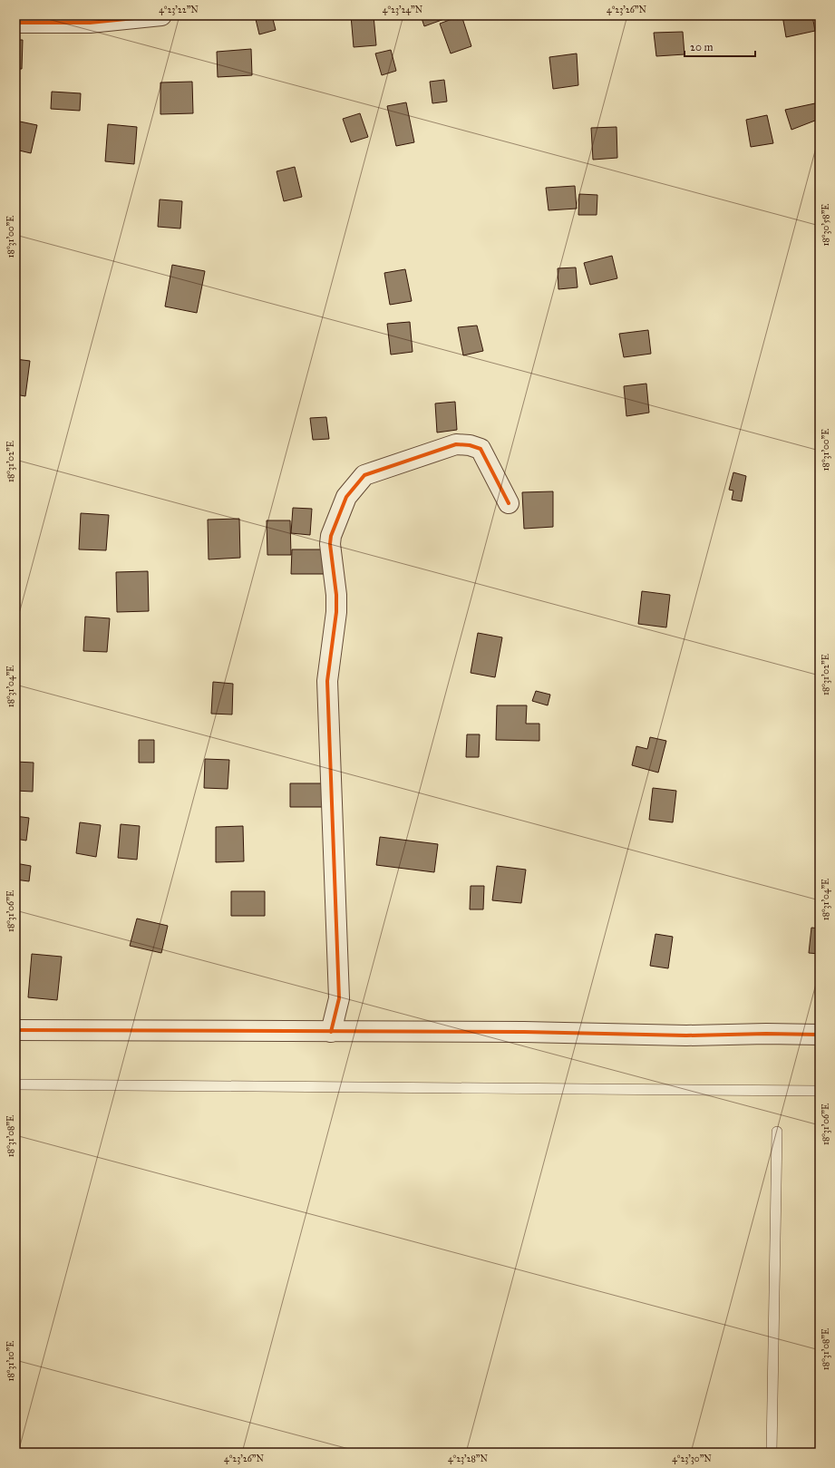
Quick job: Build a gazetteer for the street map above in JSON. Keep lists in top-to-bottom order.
{
  "scale_bar": "20 m",
  "coordinates": [
    "4°23'22\"N",
    "4°23'24\"N",
    "4°23'26\"N",
    "18°30'58\"E",
    "18°31'00\"E",
    "18°31'02\"E",
    "18°31'04\"E",
    "18°31'06\"E",
    "18°31'08\"E",
    "18°31'10\"E",
    "4°23'28\"N",
    "4°23'30\"N"
  ]
}
